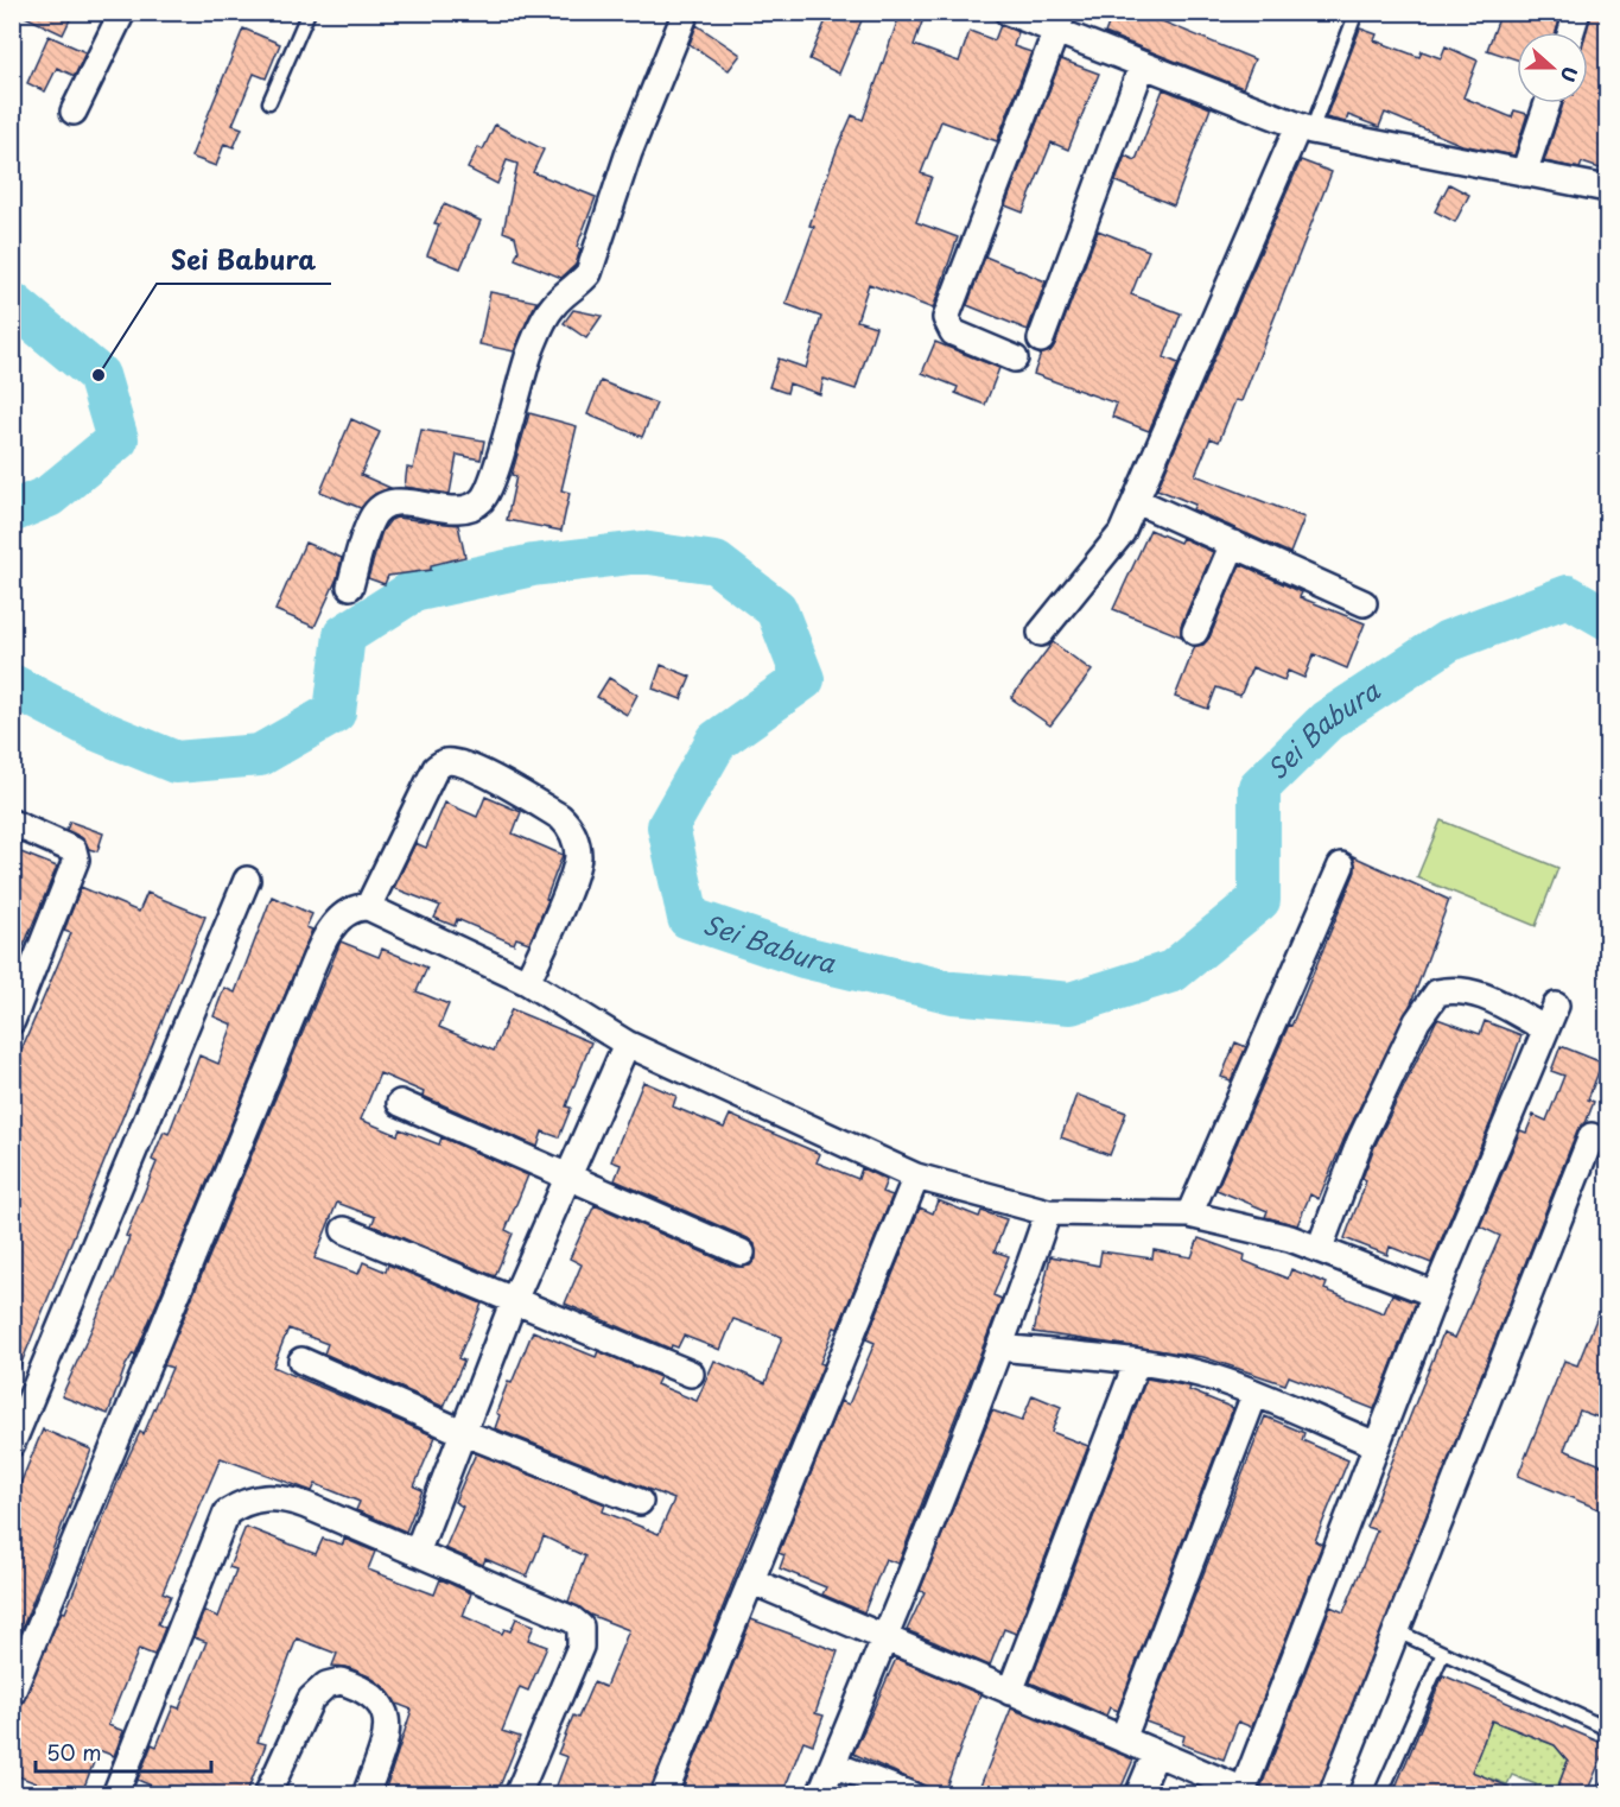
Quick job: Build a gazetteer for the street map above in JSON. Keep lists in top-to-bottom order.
{
  "water": ["Sei Babura"],
  "places": ["Sei Babura"],
  "scale_bar": "50 m",
  "north": "right"
}
